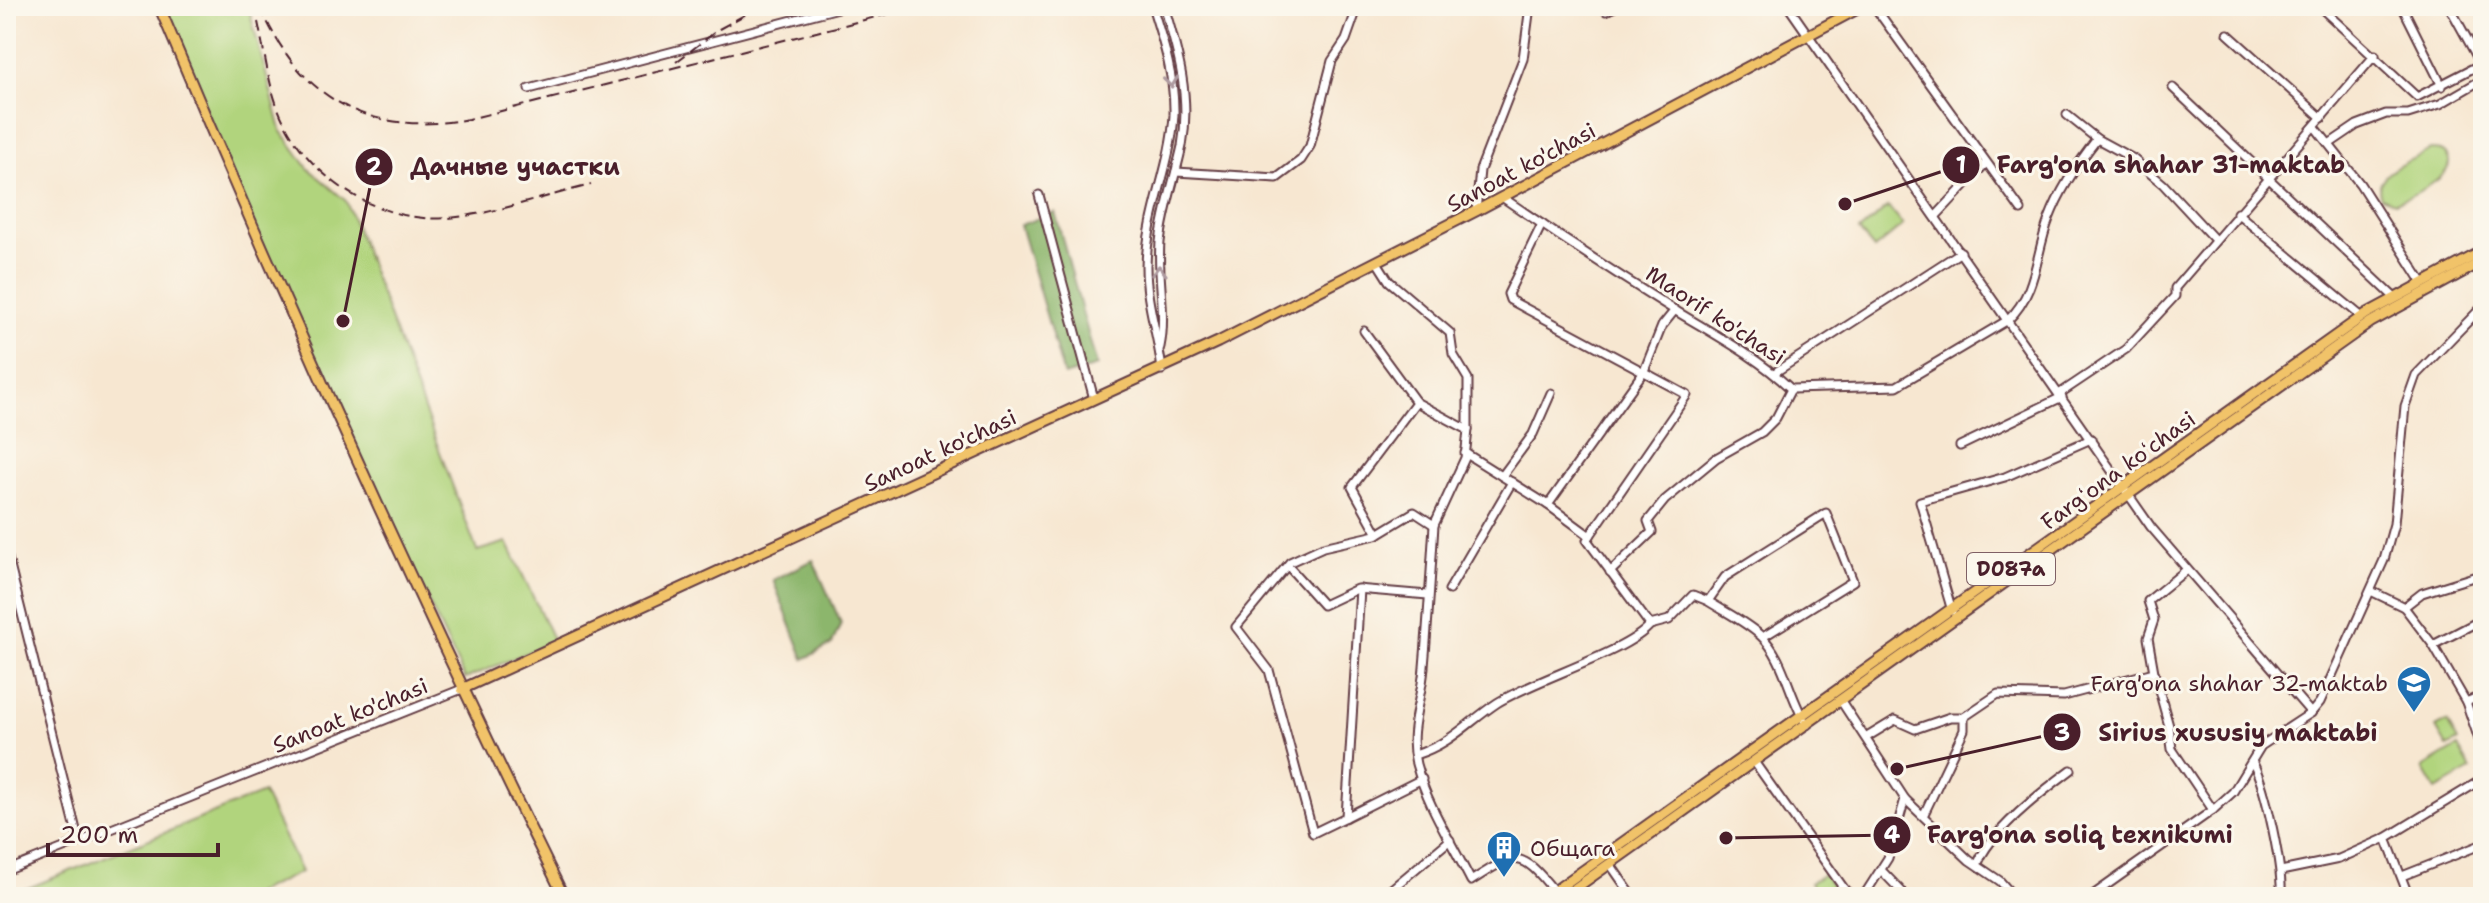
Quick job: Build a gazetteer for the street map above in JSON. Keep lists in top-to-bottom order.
{
  "streets": {
    "main road": ["Sanoat ko'chasi", "Fargʻona koʻchasi", "D087a"],
    "street": ["Maorif ko'chasi"]
  },
  "crossings": [
    ["Sanoat ko'chasi", "Maorif ko'chasi"]
  ],
  "places": {
    "other": [
      "Farg'ona shahar 31-maktab",
      "Дачные участки",
      "Sirius xususiy maktabi",
      "Farg'ona soliq texnikumi"
    ],
    "school or university": ["Farg'ona shahar 32-maktab"],
    "building": ["Общага"]
  },
  "scale_bar": "200 m"
}
